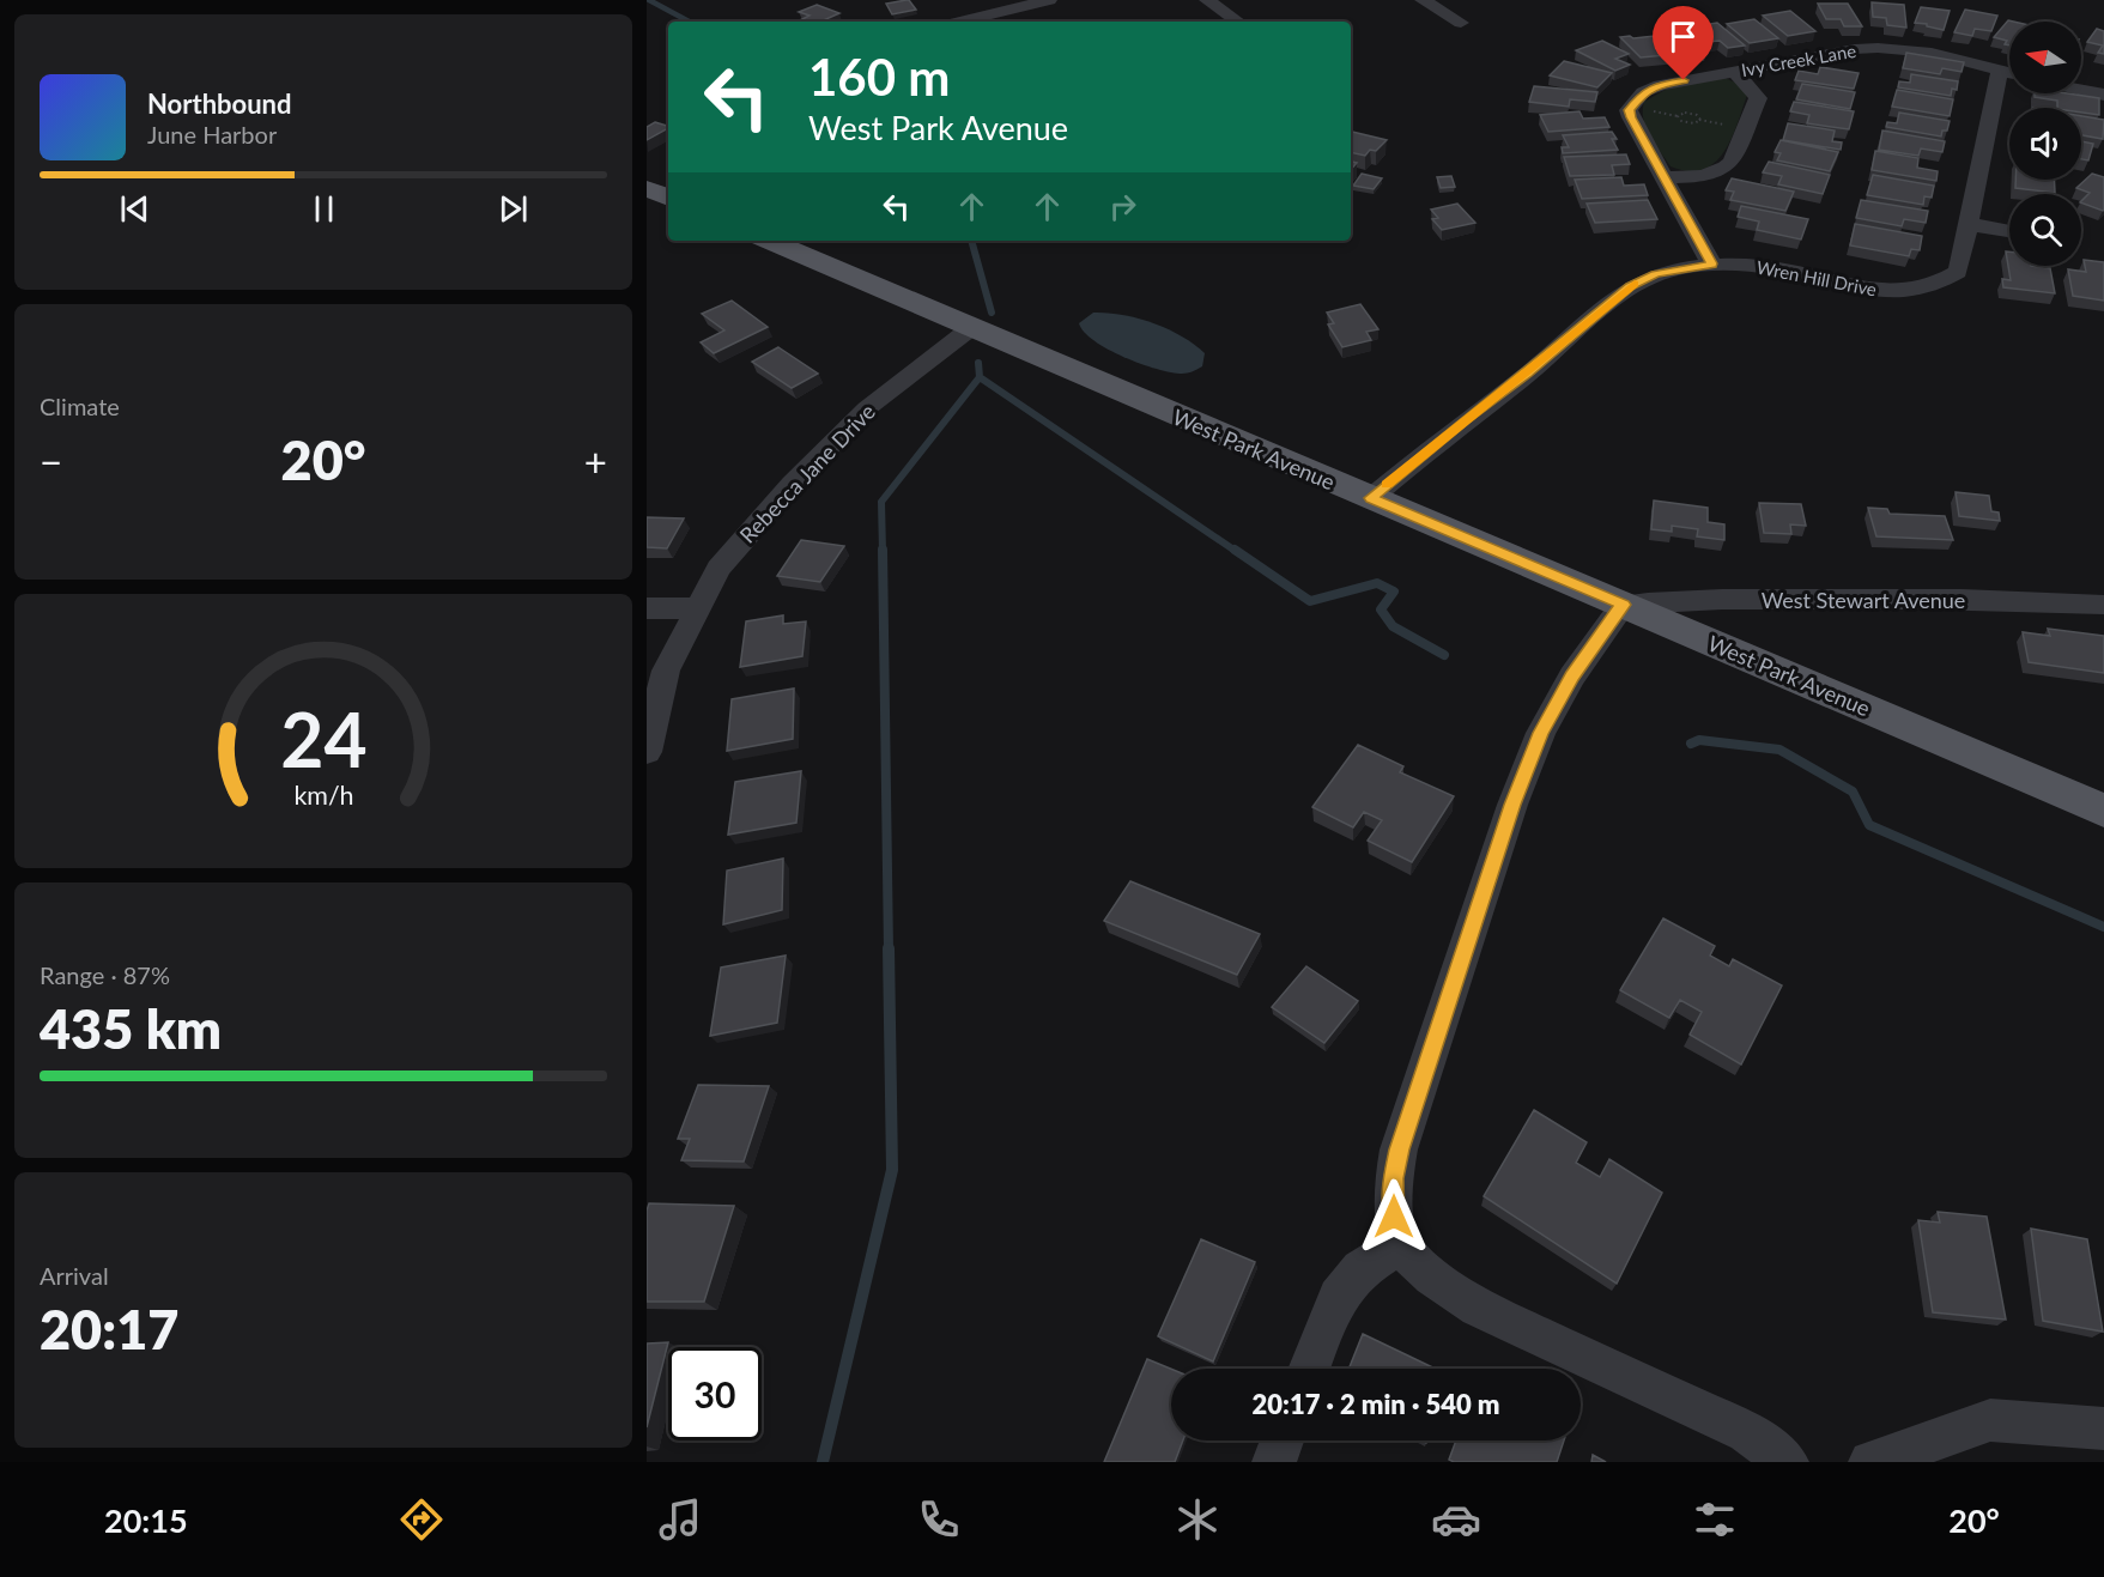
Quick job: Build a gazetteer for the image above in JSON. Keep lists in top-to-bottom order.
{
  "streets": {
    "main road": ["West Park Avenue"],
    "street": [
      "Ivy Creek Lane",
      "Wren Hill Drive",
      "Rebecca Jane Drive",
      "West Stewart Avenue"
    ]
  },
  "crossings": [
    ["Ivy Creek Lane", "Wren Hill Drive"],
    ["Wren Hill Drive", "West Park Avenue"],
    ["West Park Avenue", "Rebecca Jane Drive"],
    ["West Park Avenue", "West Stewart Avenue"]
  ],
  "north": "left",
  "page": {
    "turn": ["160 m", "West Park Avenue"],
    "song": ["Northbound", "June Harbor"],
    "tile": [
      "Climate",
      ["Range · 87%", "435 km"],
      ["Arrival", "20:17"]
    ],
    "heat": ["−", "20°", "+"],
    "limit": "30",
    "trip": "20:17 · 2 min · 540 m",
    "tabs": ["20:15", "20°"],
    "gauge": ["24", "km/h"]
  }
}
